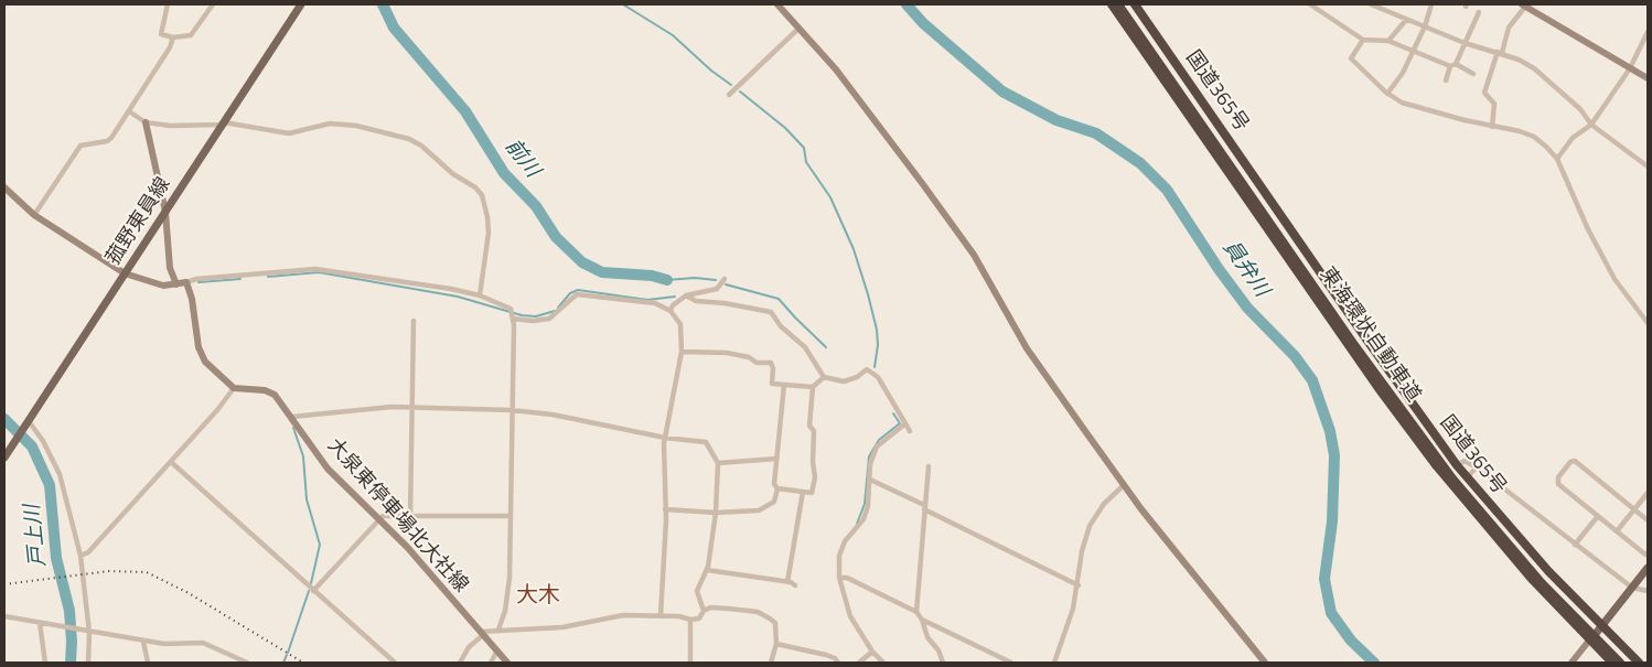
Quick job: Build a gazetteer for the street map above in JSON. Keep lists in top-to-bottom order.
{
  "streets": {
    "highway": ["国道365号", "東海環状自動車道"],
    "main road": ["菰野東員線"],
    "street": ["大泉東停車場北大社線"]
  },
  "districts": ["大木"],
  "water": ["前川", "員弁川", "戸上川"]
}
